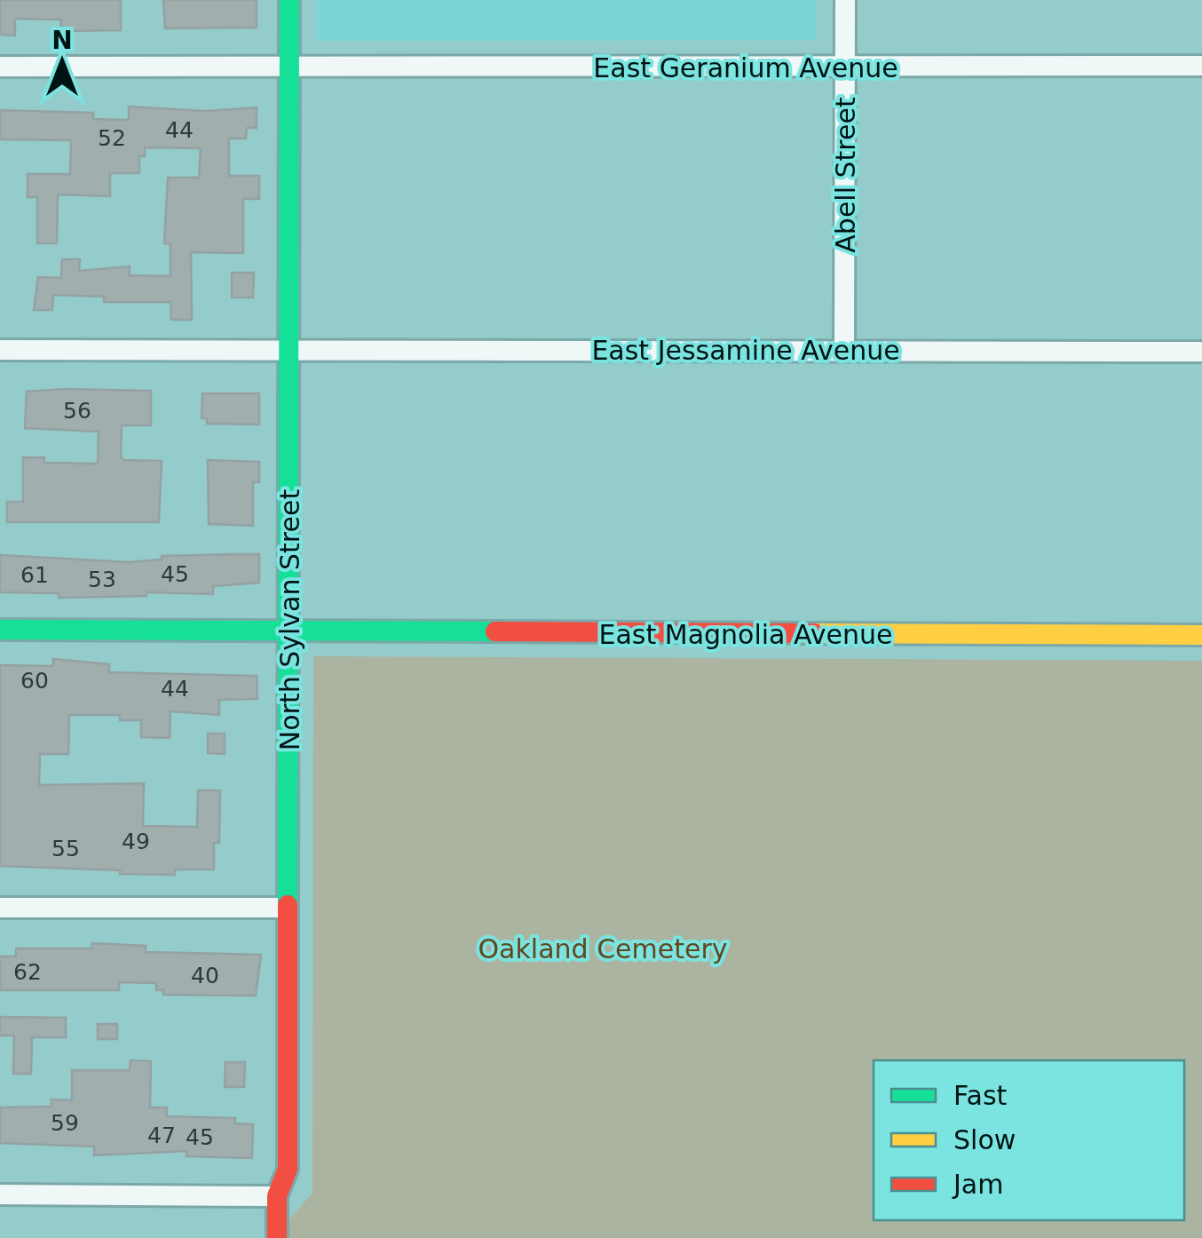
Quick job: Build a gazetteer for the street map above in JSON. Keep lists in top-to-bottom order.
{
  "streets": {
    "street": [
      "East Geranium Avenue",
      "Abell Street",
      "East Jessamine Avenue",
      "North Sylvan Street",
      "East Magnolia Avenue"
    ]
  },
  "crossings": [
    ["East Geranium Avenue", "Abell Street"],
    ["East Geranium Avenue", "North Sylvan Street"],
    ["Abell Street", "East Jessamine Avenue"],
    ["East Jessamine Avenue", "North Sylvan Street"],
    ["North Sylvan Street", "East Magnolia Avenue"]
  ],
  "parks": ["Oakland Cemetery"],
  "house_numbers": [
    "44",
    "52",
    "56",
    "45",
    "61",
    "53",
    "60",
    "44",
    "49",
    "55",
    "62",
    "40",
    "59",
    "47",
    "45"
  ],
  "legend": ["Fast", "Slow", "Jam"],
  "north": "top"
}
